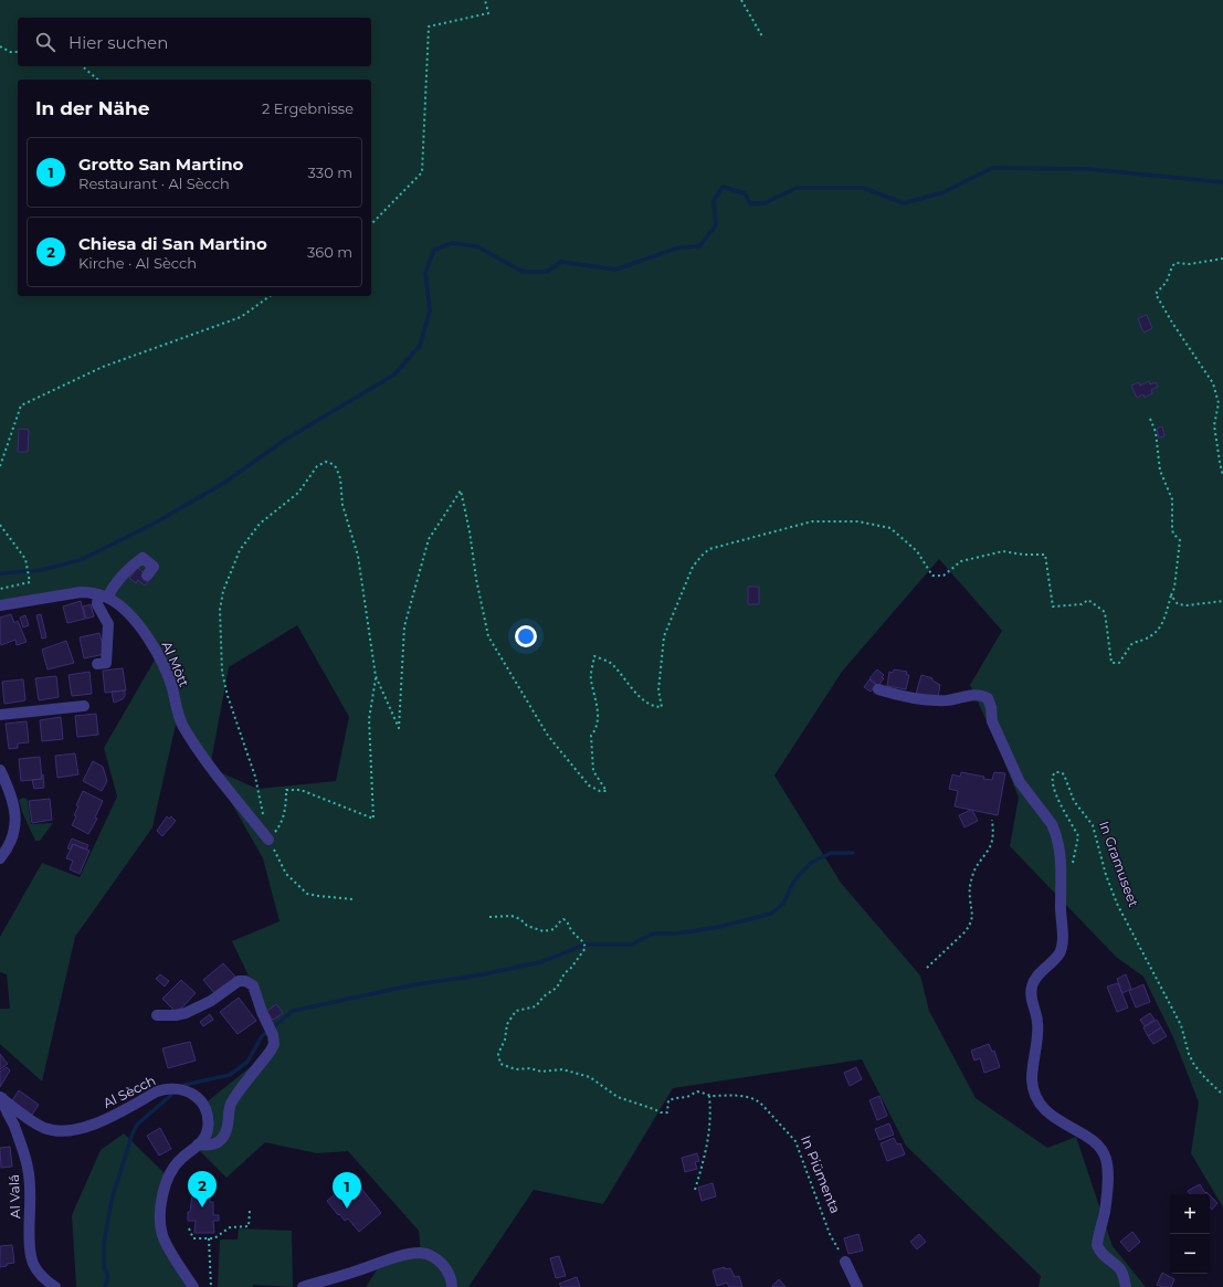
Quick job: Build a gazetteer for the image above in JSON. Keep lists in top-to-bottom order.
{
  "streets": {
    "street": ["Al Mòtt", "Al Sècch", "Al Valá"],
    "path": ["In Gramuseet", "In Piümenta"]
  },
  "crossings": [
    ["Al Sècch", "Al Valá"]
  ],
  "page": {
    "search": "Hier suchen",
    "heading": ["In der Nähe", "2 Ergebnisse"],
    "list": [
      {
        "mark": "1",
        "name": "Grotto San Martino",
        "note": "Restaurant · Al Sècch",
        "value": "330 m"
      },
      {
        "mark": "2",
        "name": "Chiesa di San Martino",
        "note": "Kirche · Al Sècch",
        "value": "360 m"
      }
    ],
    "pins": ["2", "1"],
    "map_buttons": ["+", "−"]
  }
}
